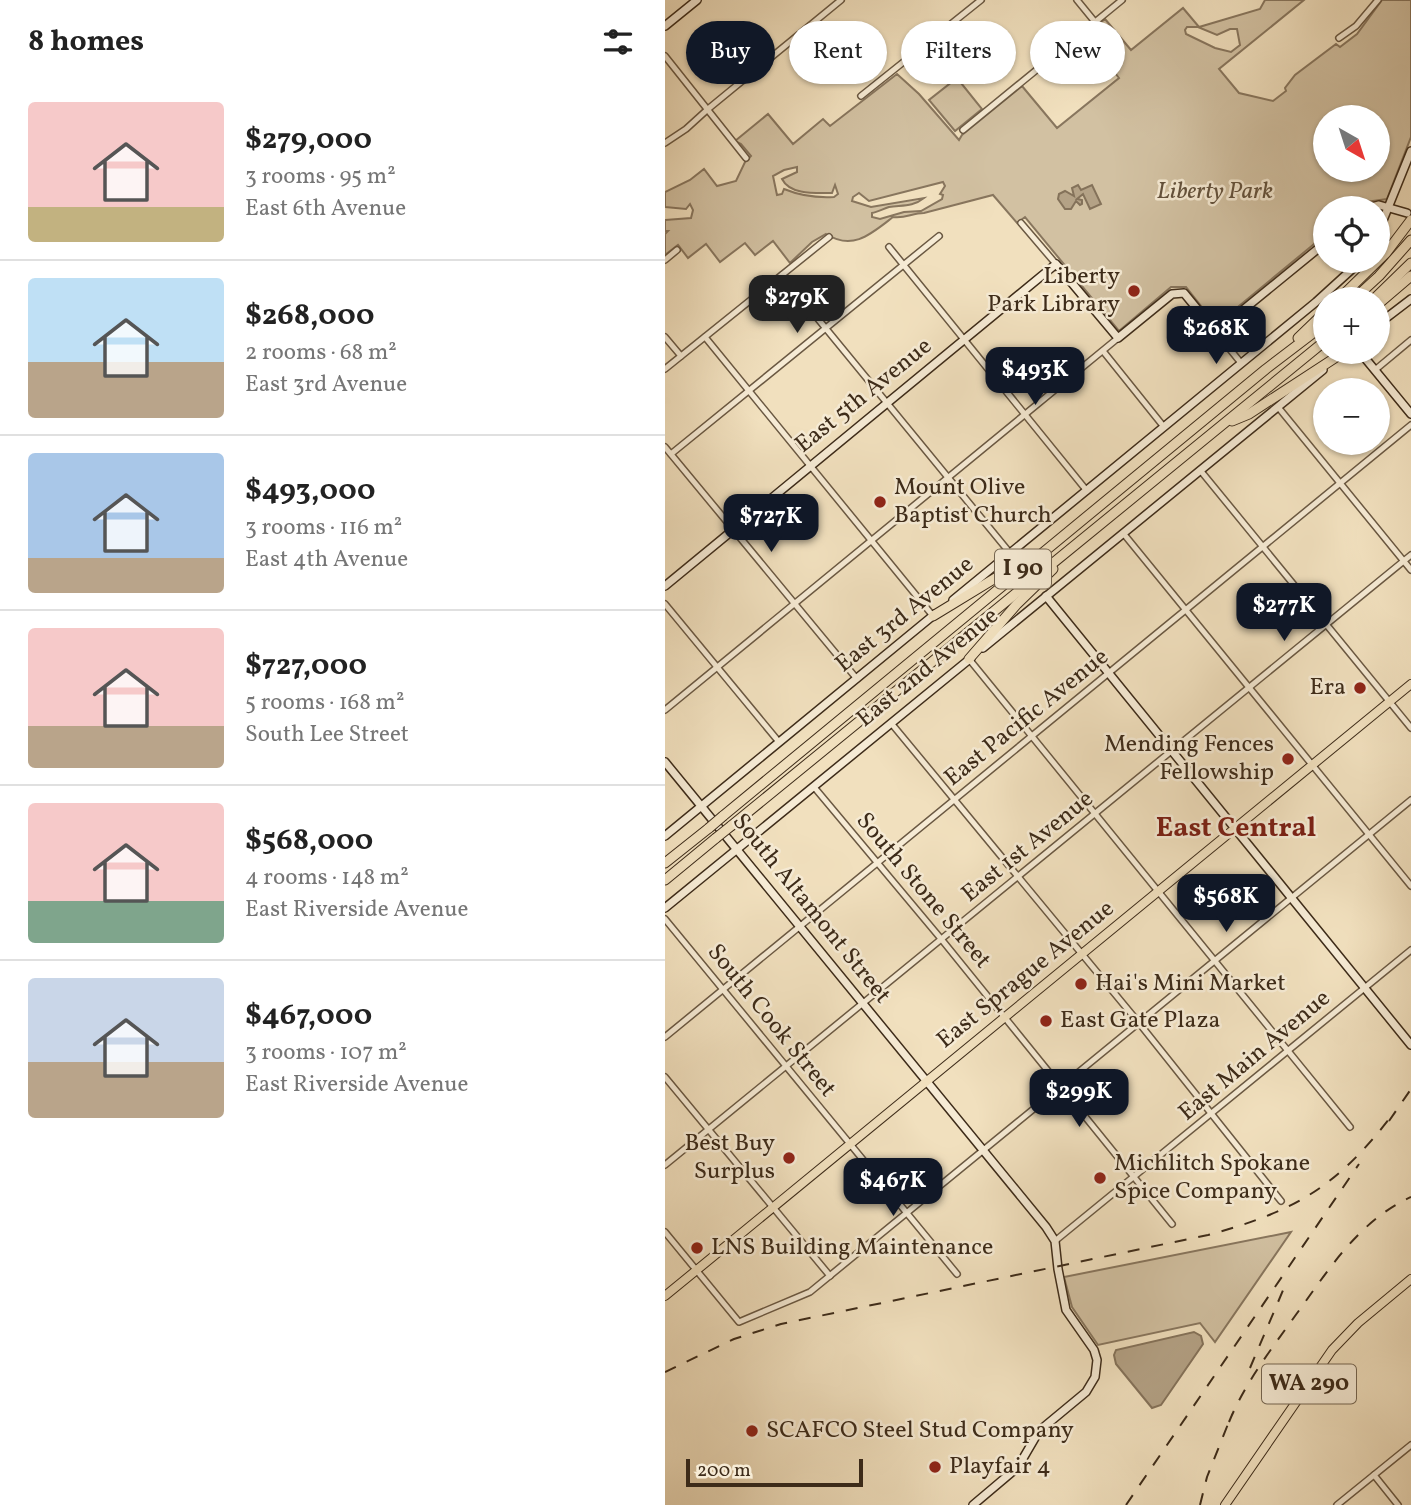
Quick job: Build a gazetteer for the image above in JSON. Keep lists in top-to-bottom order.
{
  "streets": {
    "highway": ["I 90"],
    "main road": ["East Sprague Avenue", "WA 290"],
    "street": [
      "East 5th Avenue",
      "East 3rd Avenue",
      "East 2nd Avenue",
      "East Pacific Avenue",
      "East 1st Avenue",
      "South Stone Street",
      "South Altamont Street",
      "South Cook Street",
      "East Main Avenue"
    ]
  },
  "crossings": [
    ["East 3rd Avenue", "South Altamont Street"],
    ["East 2nd Avenue", "South Stone Street"],
    ["East 2nd Avenue", "South Altamont Street"],
    ["East Pacific Avenue", "South Stone Street"],
    ["East Pacific Avenue", "South Altamont Street"],
    ["East Pacific Avenue", "South Cook Street"],
    ["East 1st Avenue", "South Stone Street"],
    ["East 1st Avenue", "South Altamont Street"],
    ["East 1st Avenue", "South Cook Street"],
    ["South Stone Street", "East Sprague Avenue"],
    ["South Stone Street", "East Main Avenue"],
    ["South Altamont Street", "East Sprague Avenue"],
    ["South Altamont Street", "East Main Avenue"],
    ["East Sprague Avenue", "South Cook Street"]
  ],
  "districts": ["East Central"],
  "parks": ["Liberty Park"],
  "places": [
    "Liberty Park Library",
    "Mount Olive Baptist Church",
    "Era",
    "Mending Fences Fellowship",
    "Hai's Mini Market",
    "East Gate Plaza",
    "Best Buy Surplus",
    "Michlitch Spokane Spice Company",
    "LNS Building Maintenance",
    "SCAFCO Steel Stud Company",
    "Playfair 4"
  ],
  "scale_bar": "200 m",
  "north": "bottom right",
  "page": {
    "heading": "8 homes",
    "chip": [
      "Buy",
      "Rent",
      "Filters",
      "New"
    ],
    "list": [
      {
        "name": "$279,000",
        "note": "3 rooms · 95 m² · East 6th Avenue"
      },
      {
        "name": "$268,000",
        "note": "2 rooms · 68 m² · East 3rd Avenue"
      },
      {
        "name": "$493,000",
        "note": "3 rooms · 116 m² · East 4th Avenue"
      },
      {
        "name": "$727,000",
        "note": "5 rooms · 168 m² · South Lee Street"
      },
      {
        "name": "$568,000",
        "note": "4 rooms · 148 m² · East Riverside Avenue"
      },
      {
        "name": "$467,000",
        "note": "3 rooms · 107 m² · East Riverside Avenue"
      }
    ],
    "map_buttons": ["+", "−"],
    "price": [
      "$279K",
      "$268K",
      "$493K",
      "$727K",
      "$277K",
      "$568K",
      "$299K",
      "$467K"
    ],
    "scale": "200 m"
  }
}
